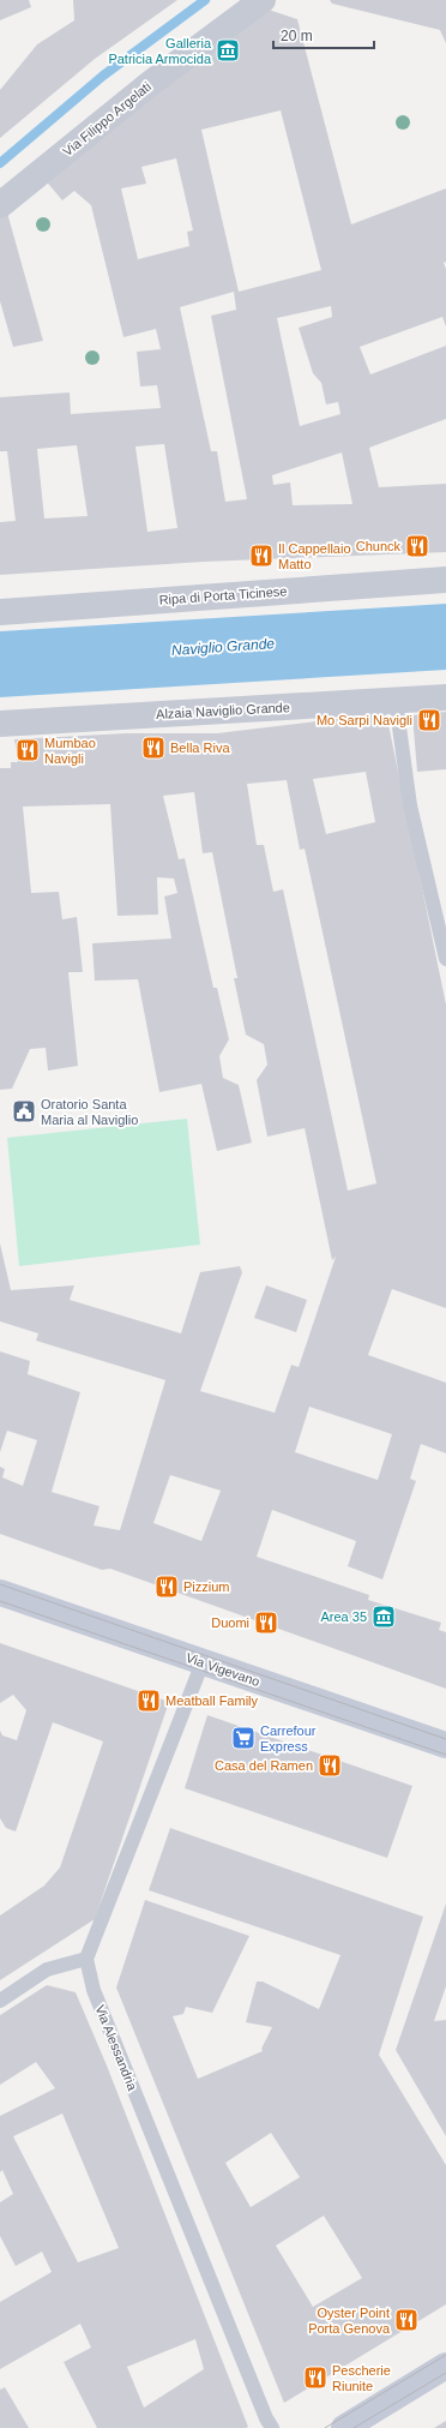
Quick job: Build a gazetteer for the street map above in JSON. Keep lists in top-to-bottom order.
{
  "streets": {
    "street": [
      "Via Filippo Argelati",
      "Ripa di Porta Ticinese",
      "Alzaia Naviglio Grande",
      "Via Vigevano"
    ],
    "lane": ["Via Alessandria"]
  },
  "water": ["Naviglio Grande"],
  "places": {
    "museum": ["Galleria Patricia Armocida", "Area 35"],
    "restaurant": [
      "Chunck",
      "Il Cappellaio Matto",
      "Mo Sarpi Navigli",
      "Bella Riva",
      "Mumbao Navigli",
      "Pizzium",
      "Duomi",
      "Meatball Family",
      "Casa del Ramen",
      "Oyster Point Porta Genova",
      "Pescherie Riunite"
    ],
    "public building": ["Oratorio Santa Maria al Naviglio"],
    "supermarket": ["Carrefour Express"]
  },
  "scale_bar": "20 m"
}
